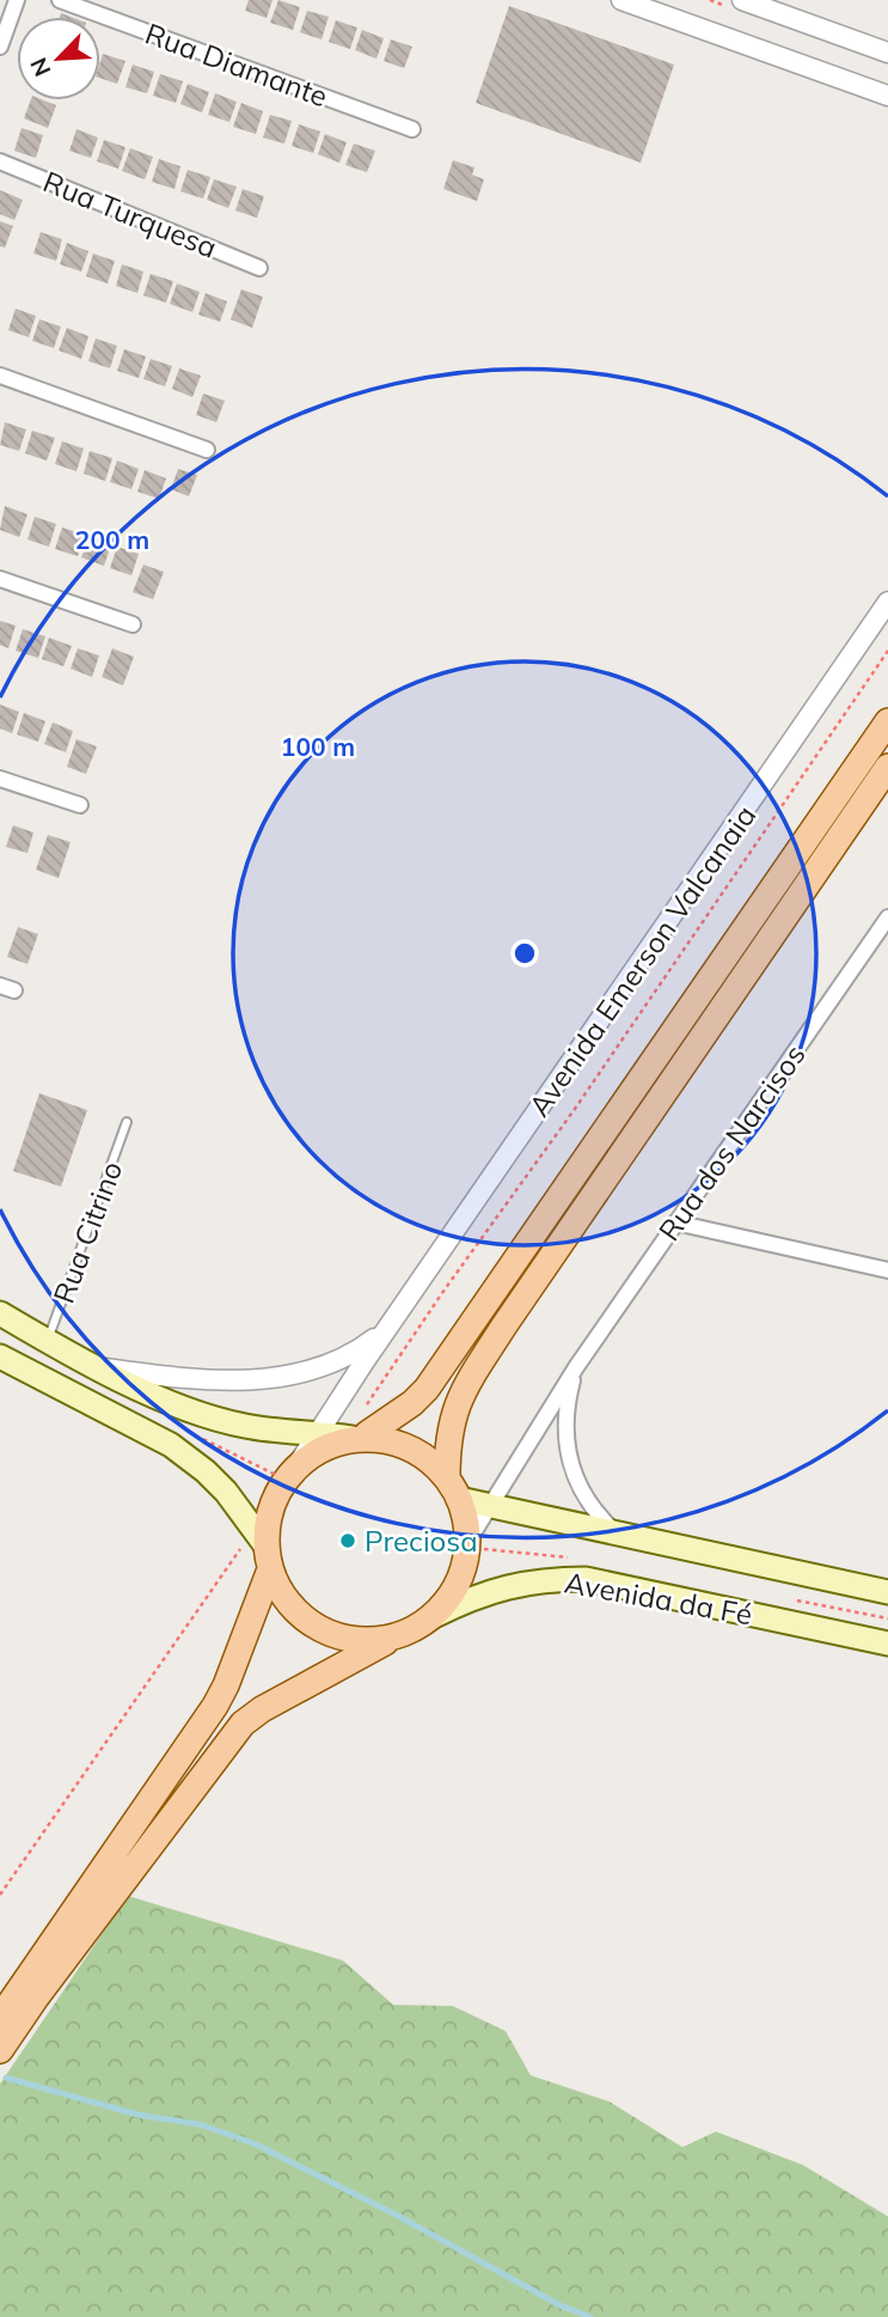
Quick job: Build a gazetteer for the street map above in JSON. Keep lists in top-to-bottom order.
{
  "streets": {
    "main road": ["Avenida da Fé"],
    "street": [
      "Rua Diamante",
      "Rua Turquesa",
      "Avenida Emerson Valcanaia",
      "Rua dos Narcisos"
    ],
    "lane": ["Rua Citrino"]
  },
  "crossings": [
    ["Rua dos Narcisos", "Avenida da Fé"]
  ],
  "places": ["Preciosa"],
  "north": "bottom left",
  "rings": ["200 m", "100 m"]
}
